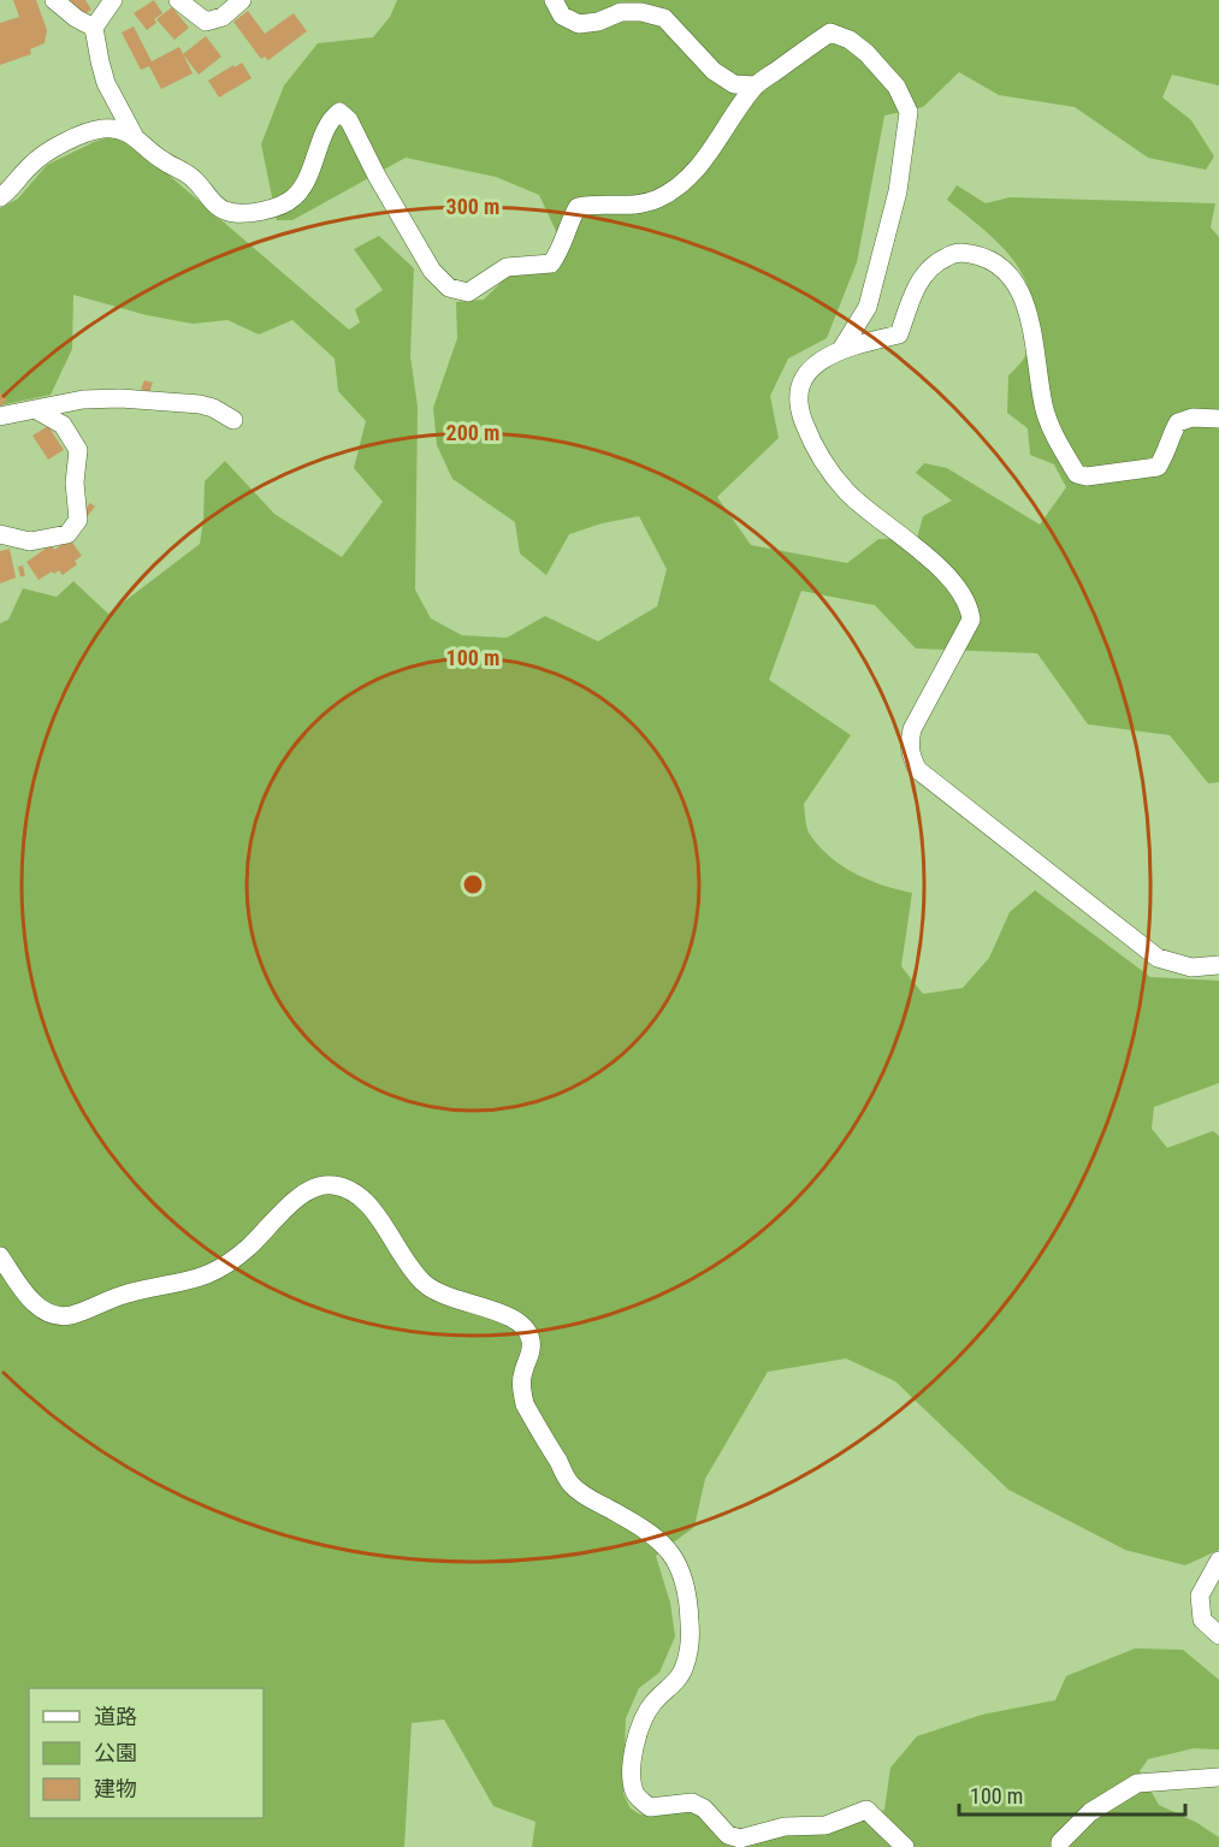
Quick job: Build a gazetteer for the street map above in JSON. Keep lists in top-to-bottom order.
{
  "legend": ["道路", "公園", "建物"],
  "scale_bar": "100 m",
  "rings": ["300 m", "200 m", "100 m"]
}
